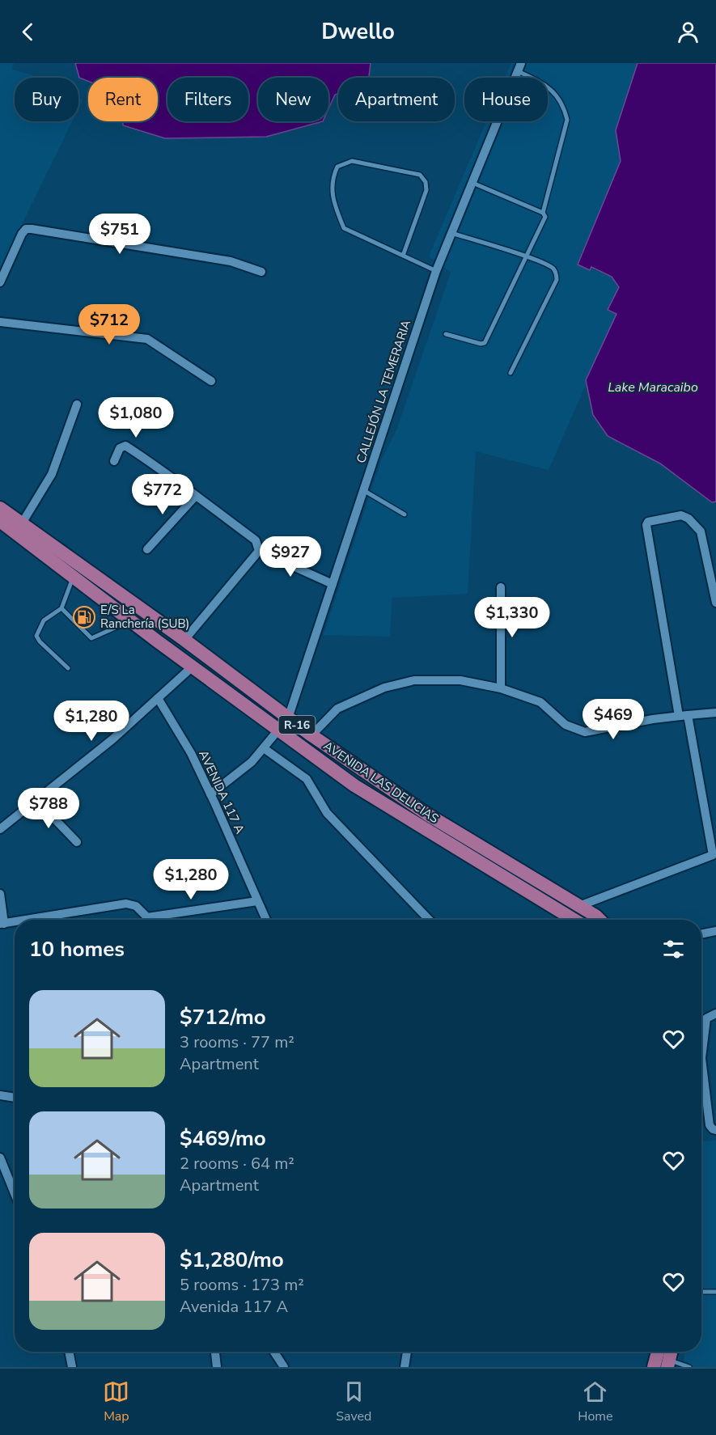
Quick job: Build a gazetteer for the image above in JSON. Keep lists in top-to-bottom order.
{
  "streets": {
    "main road": ["R-16", "AVENIDA LAS DELICIAS"],
    "street": ["CALLEJÓN LA TEMERARIA", "AVENIDA 117 A"]
  },
  "crossings": [
    ["CALLEJÓN LA TEMERARIA", "AVENIDA LAS DELICIAS"],
    ["CALLEJÓN LA TEMERARIA", "AVENIDA 117 A"]
  ],
  "water": ["Lake Maracaibo"],
  "places": {
    "fuel station": ["E/S La Ranchería (SUB)"]
  },
  "page": {
    "header": "Dwello",
    "chip": [
      "Buy",
      "Rent",
      "Filters",
      "New",
      "Apartment",
      "House"
    ],
    "price": [
      "$751",
      "$712",
      "$1,080",
      "$772",
      "$927",
      "$1,330",
      "$469",
      "$1,280",
      "$788",
      "$1,280"
    ],
    "heading": "10 homes",
    "list": [
      {
        "name": "$712/mo",
        "note": "3 rooms · 77 m² · Apartment"
      },
      {
        "name": "$469/mo",
        "note": "2 rooms · 64 m² · Apartment"
      },
      {
        "name": "$1,280/mo",
        "note": "5 rooms · 173 m² · Avenida 117 A"
      }
    ],
    "tabs": ["Map", "Saved", "Home"]
  }
}
